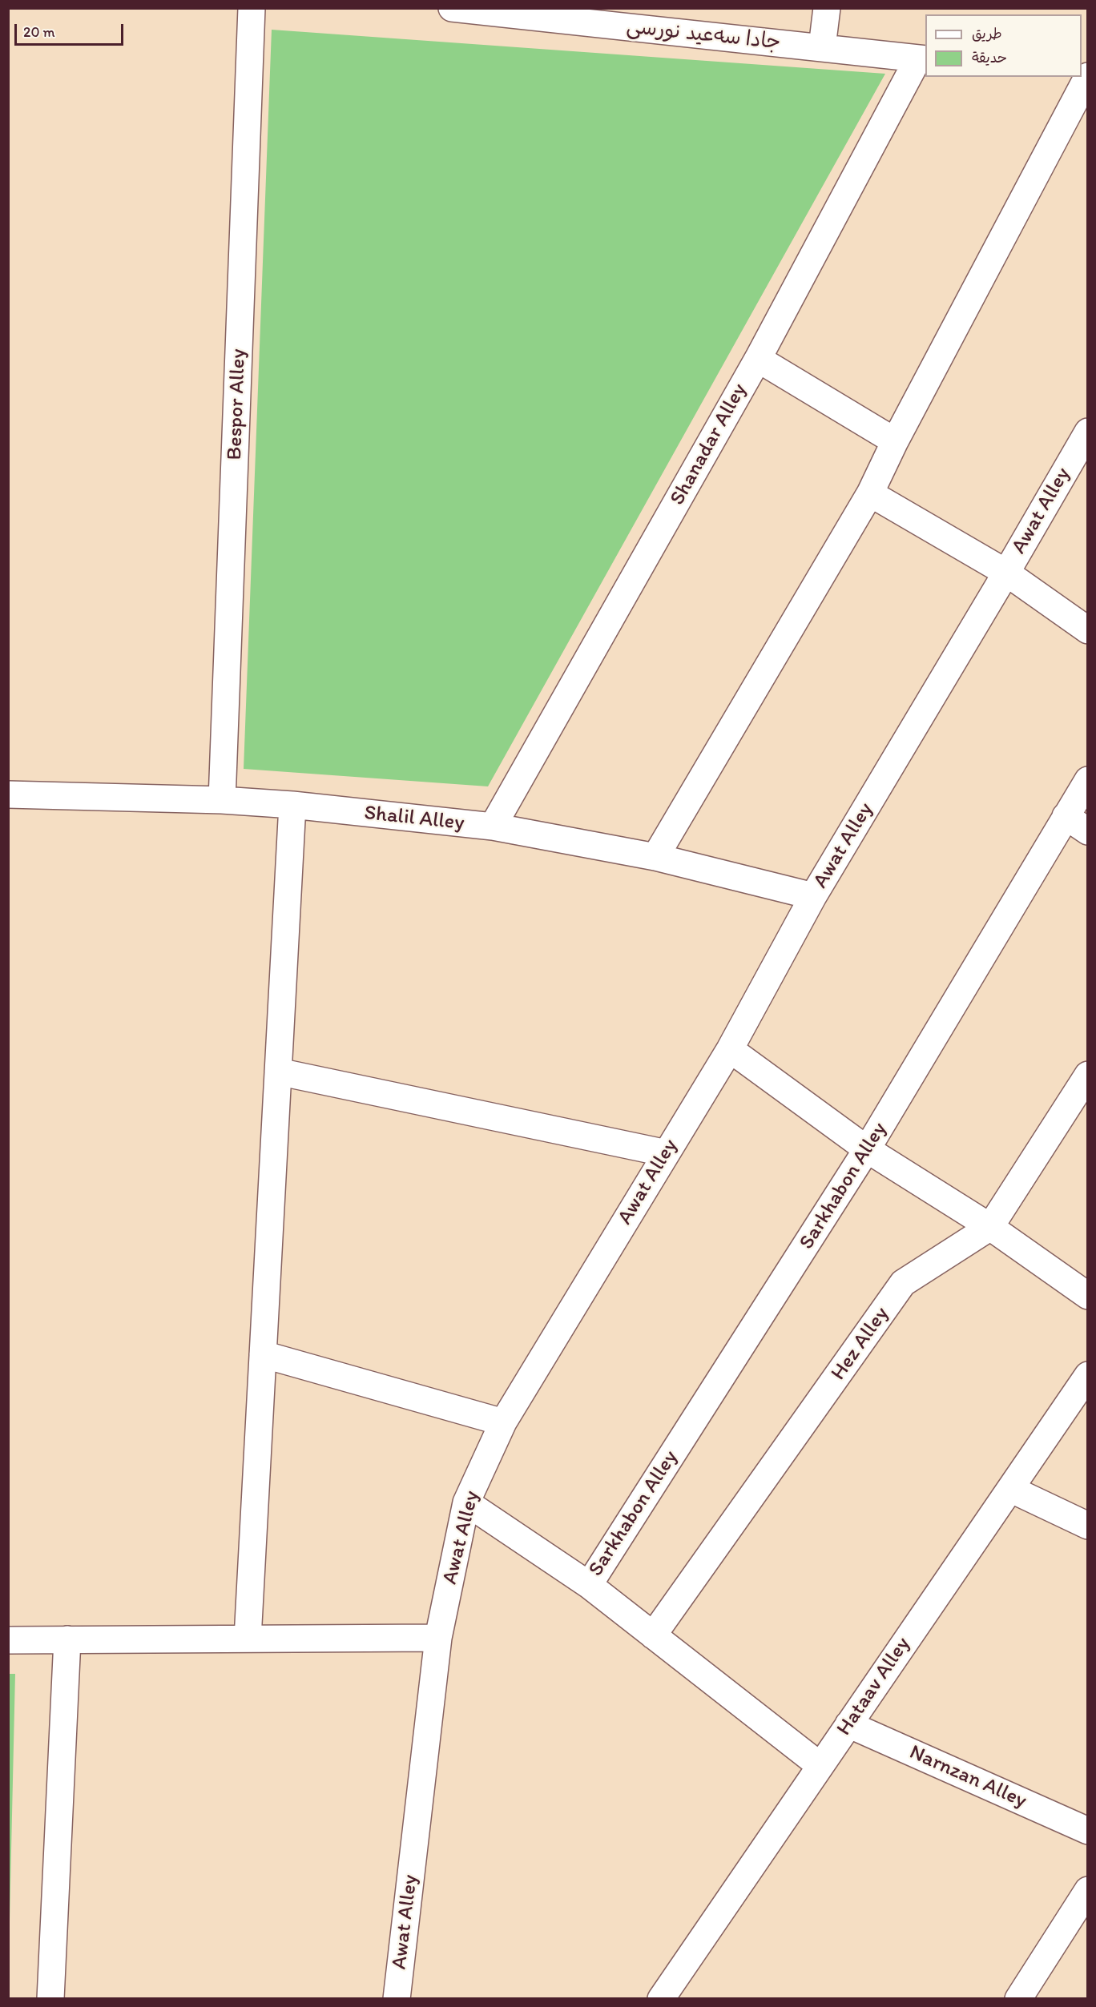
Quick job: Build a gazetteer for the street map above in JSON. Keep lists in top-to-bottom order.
{
  "streets": {
    "street": [
      "جادا سەعید نورسی",
      "Bespor Alley",
      "Shanadar Alley",
      "Awat Alley",
      "Shalil Alley",
      "Sarkhabon Alley",
      "Hez Alley",
      "Hataav Alley",
      "Narnzan Alley"
    ]
  },
  "crossings": [
    ["جادا سەعید نورسی", "Shanadar Alley"],
    ["Bespor Alley", "Shalil Alley"],
    ["Shanadar Alley", "Shalil Alley"],
    ["Awat Alley", "Shalil Alley"],
    ["Hataav Alley", "Narnzan Alley"]
  ],
  "legend": ["طريق", "حديقة"],
  "scale_bar": "20 m"
}
